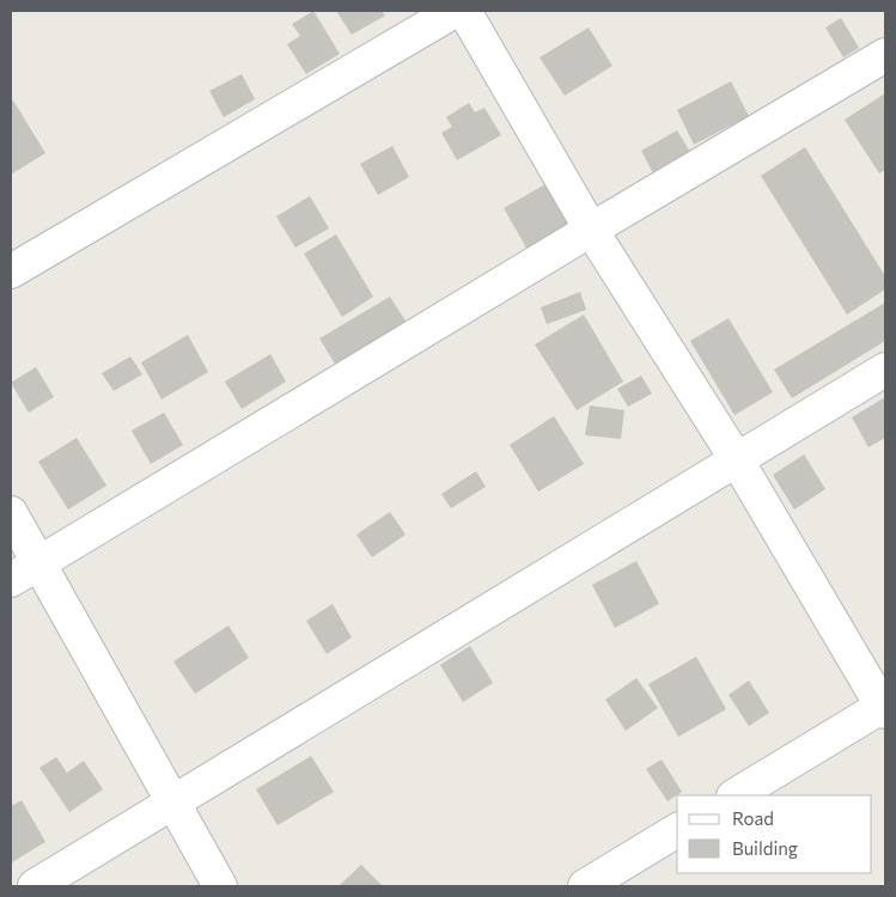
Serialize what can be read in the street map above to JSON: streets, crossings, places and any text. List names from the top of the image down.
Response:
{
  "legend": ["Road", "Building"]
}
